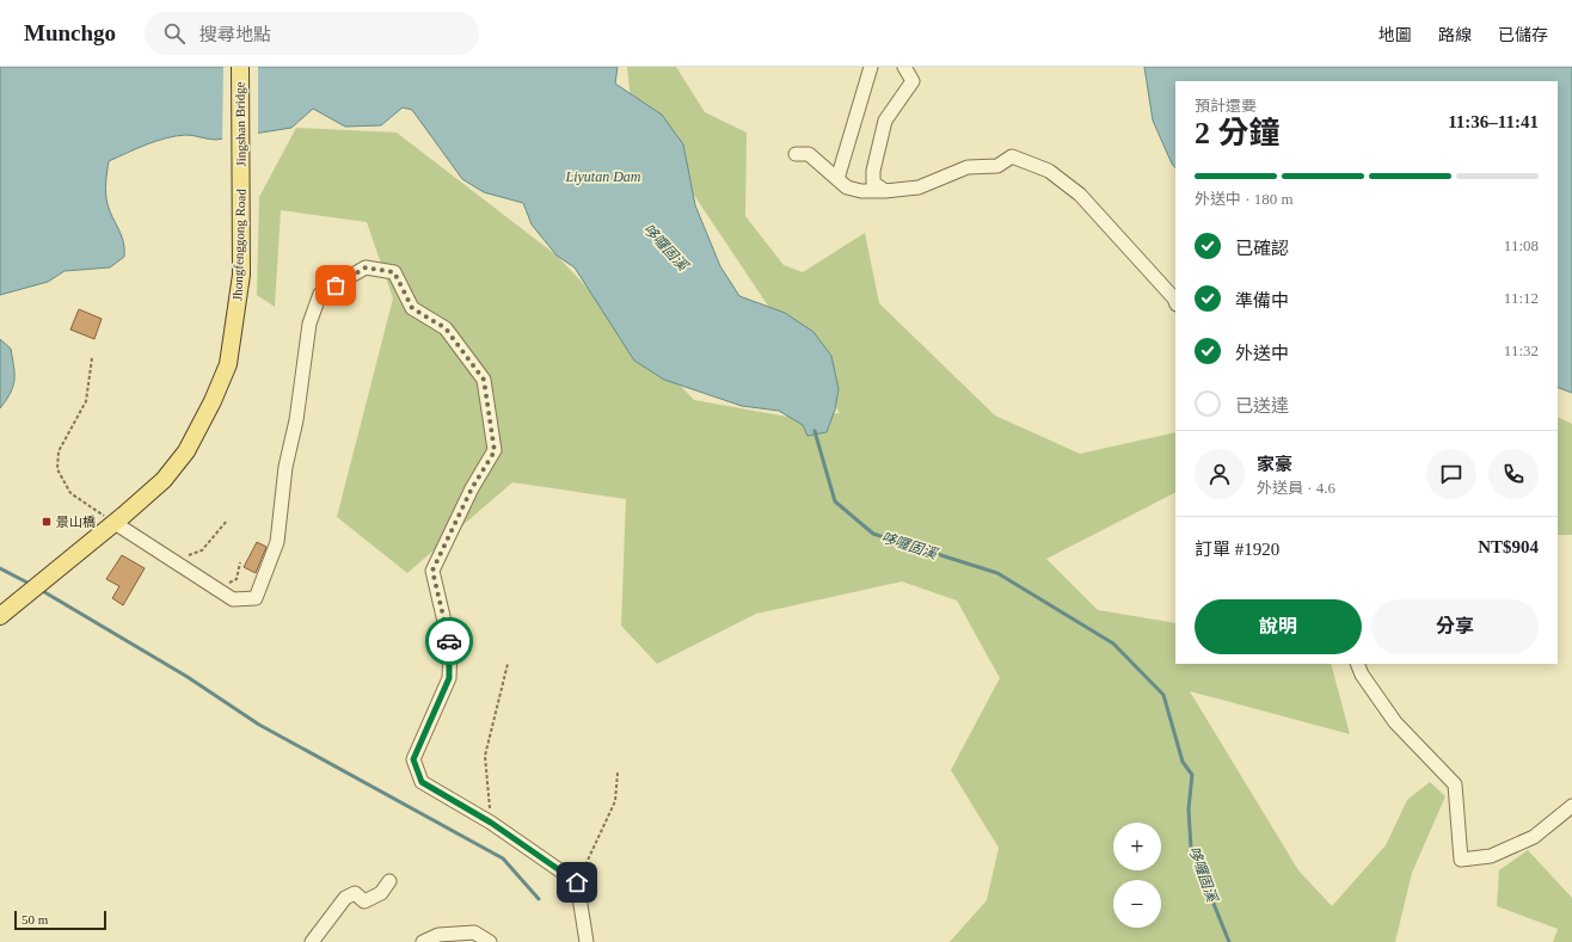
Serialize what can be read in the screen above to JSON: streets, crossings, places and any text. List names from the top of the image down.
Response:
{
  "streets": {
    "main road": ["Jingshan Bridge", "Jhongfenggong Road"]
  },
  "crossings": [
    ["Jingshan Bridge", "Jhongfenggong Road"]
  ],
  "water": ["Liyutan Dam", "哆囉固溪"],
  "places": {
    "transit": ["景山橋"]
  },
  "scale_bar": "50 m",
  "page": {
    "header": "Munchgo",
    "search": "搜尋地點",
    "nav": ["地圖", "路線", "已儲存"],
    "heading": ["2 分鐘", "預計還要", "11:36–11:41"],
    "panel": [
      "家豪",
      "外送員 · 4.6",
      "訂單 #1920",
      "NT$904"
    ],
    "bar": "外送中 · 180 m",
    "list": [
      ["已確認", "11:08"],
      ["準備中", "11:12"],
      ["外送中", "11:32"],
      "已送達"
    ],
    "buttons": ["說明", "分享"],
    "map_buttons": ["+", "−"],
    "scale": "50 m"
  }
}
